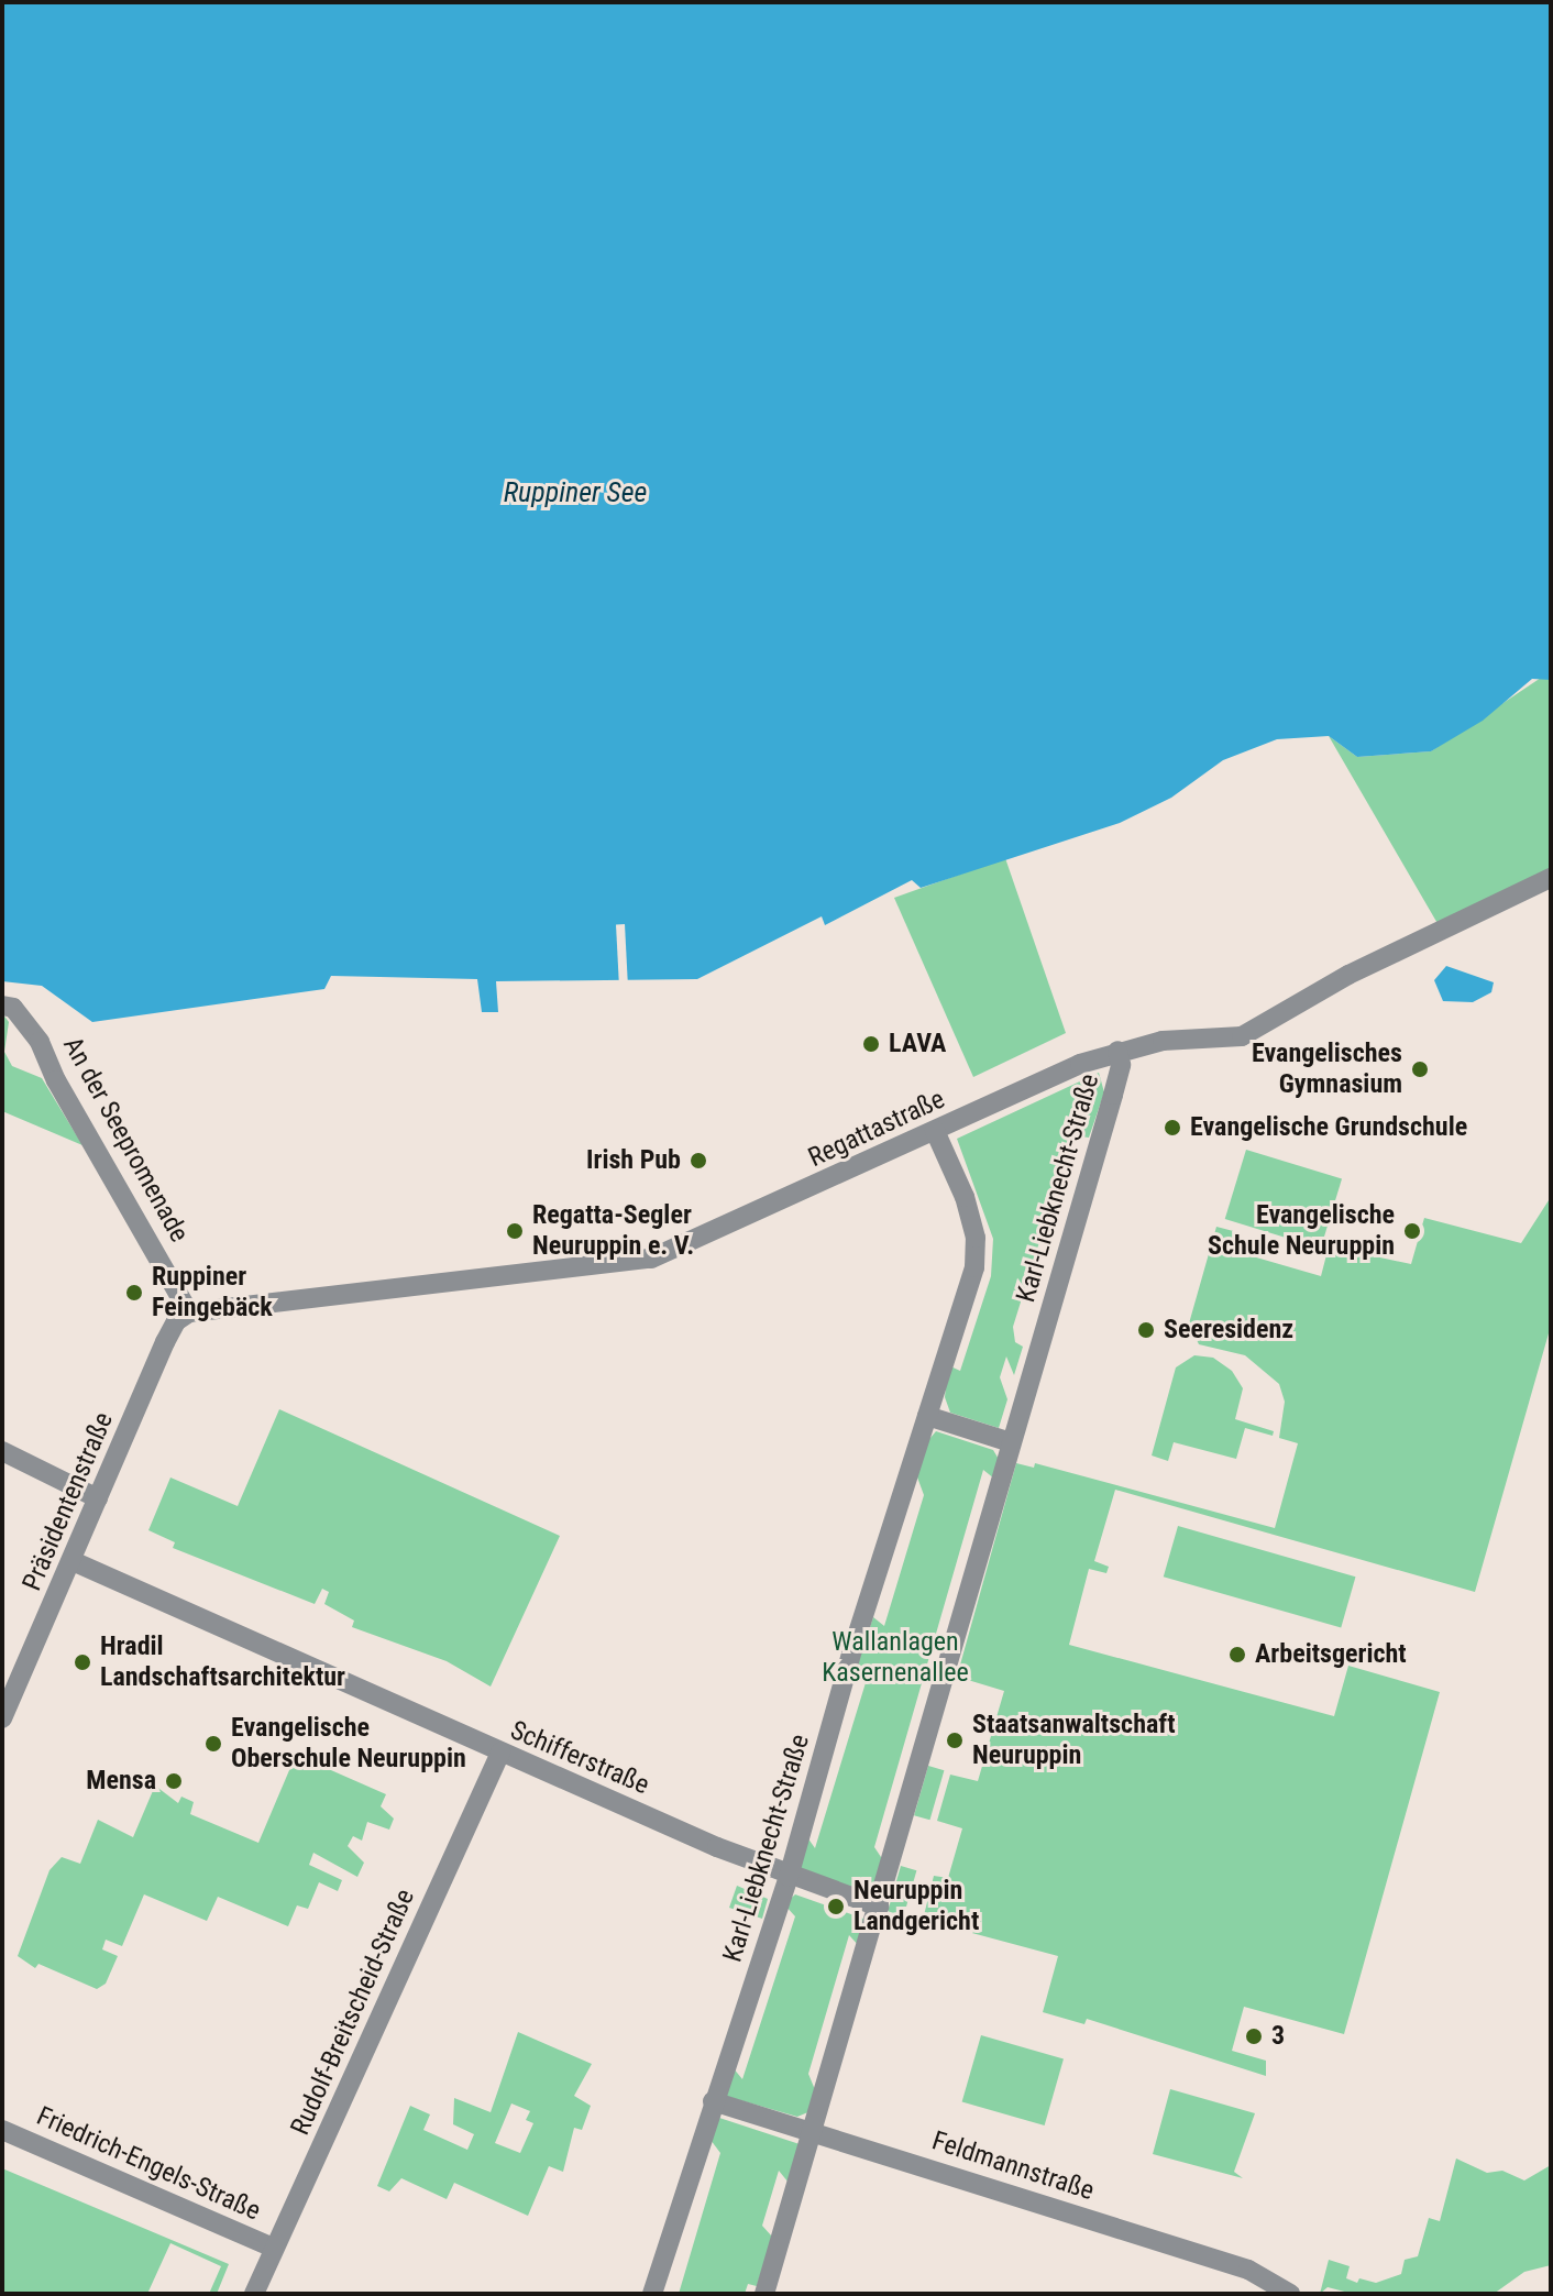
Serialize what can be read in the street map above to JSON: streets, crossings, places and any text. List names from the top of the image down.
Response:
{
  "streets": {
    "street": [
      "Regattastraße",
      "An der Seepromenade",
      "Karl-Liebknecht-Straße",
      "Präsidentenstraße",
      "Schifferstraße",
      "Rudolf-Breitscheid-Straße",
      "Friedrich-Engels-Straße",
      "Feldmannstraße"
    ]
  },
  "crossings": [
    ["Regattastraße", "An der Seepromenade"],
    ["Regattastraße", "Karl-Liebknecht-Straße"],
    ["Regattastraße", "Präsidentenstraße"],
    ["An der Seepromenade", "Präsidentenstraße"],
    ["Karl-Liebknecht-Straße", "Schifferstraße"],
    ["Karl-Liebknecht-Straße", "Feldmannstraße"],
    ["Präsidentenstraße", "Schifferstraße"],
    ["Schifferstraße", "Rudolf-Breitscheid-Straße"],
    ["Rudolf-Breitscheid-Straße", "Friedrich-Engels-Straße"]
  ],
  "water": ["Ruppiner See"],
  "parks": ["Wallanlagen Kasernenallee"],
  "places": [
    "LAVA",
    "Evangelisches Gymnasium",
    "Evangelische Grundschule",
    "Irish Pub",
    "Regatta-Segler Neuruppin e. V.",
    "Evangelische Schule Neuruppin",
    "Ruppiner Feingebäck",
    "Seeresidenz",
    "Arbeitsgericht",
    "Hradil Landschaftsarchitektur",
    "Staatsanwaltschaft Neuruppin",
    "Evangelische Oberschule Neuruppin",
    "Mensa",
    "Neuruppin Landgericht",
    "3"
  ]
}
